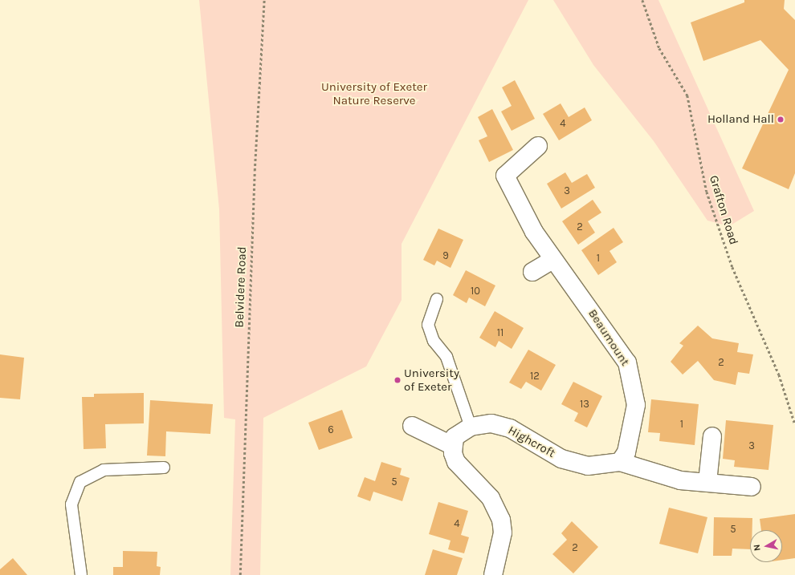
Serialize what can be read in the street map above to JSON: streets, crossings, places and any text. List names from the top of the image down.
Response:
{
  "streets": {
    "street": ["Beaumount", "Highcroft"],
    "path": ["Grafton Road", "Belvidere Road"]
  },
  "crossings": [
    ["Beaumount", "Highcroft"]
  ],
  "parks": ["University of Exeter Nature Reserve"],
  "places": ["Holland Hall", "University of Exeter"],
  "house_numbers": [
    "4",
    "3",
    "2",
    "9",
    "1",
    "10",
    "11",
    "2",
    "12",
    "13",
    "1",
    "6",
    "3",
    "5",
    "4",
    "5",
    "2"
  ],
  "north": "left"
}
